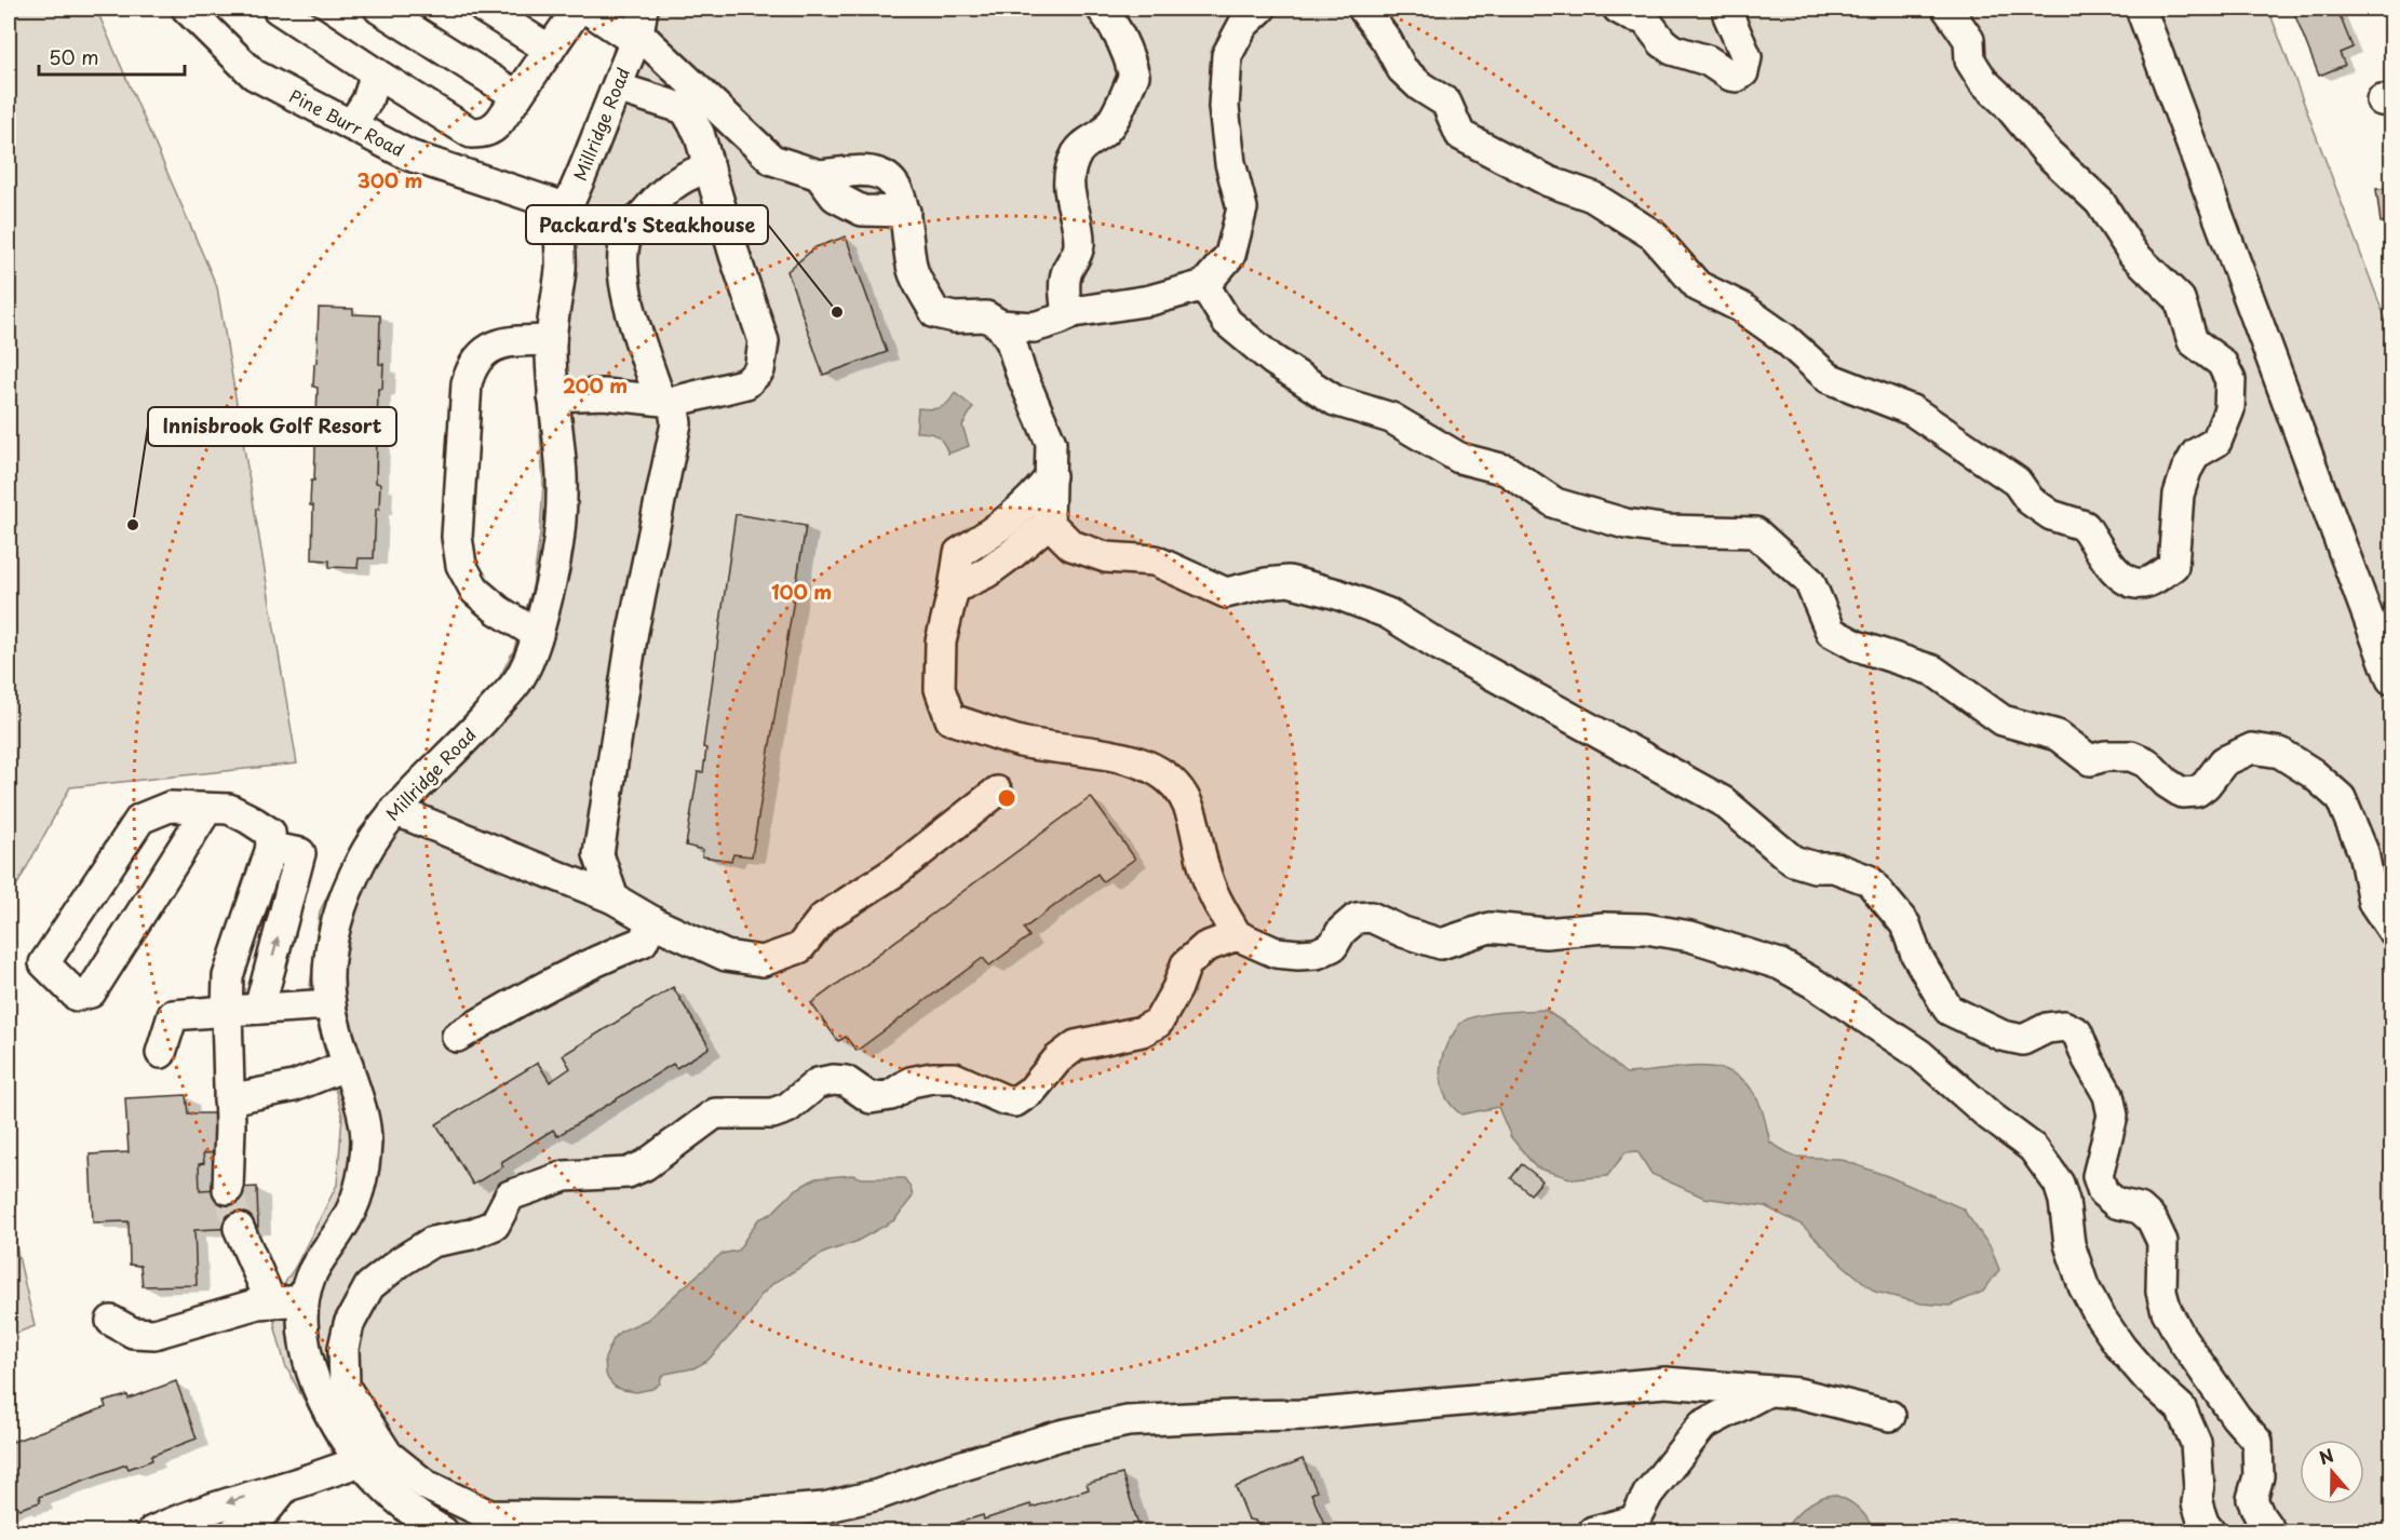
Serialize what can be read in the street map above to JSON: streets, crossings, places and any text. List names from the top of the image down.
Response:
{
  "streets": {
    "street": ["Pine Burr Road", "Millridge Road"]
  },
  "crossings": [
    ["Pine Burr Road", "Millridge Road"]
  ],
  "places": ["Packard's Steakhouse", "Innisbrook Golf Resort"],
  "scale_bar": "50 m",
  "north": "top",
  "rings": ["300 m", "200 m", "100 m"]
}
